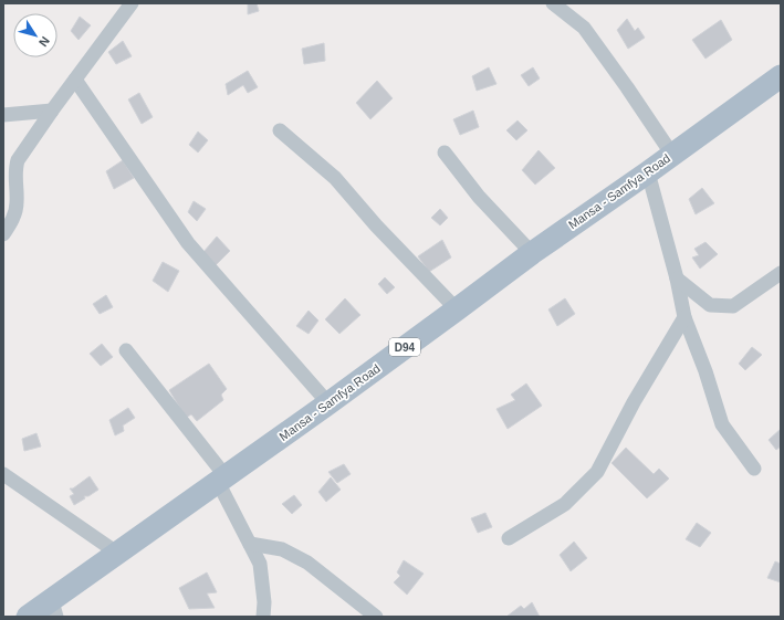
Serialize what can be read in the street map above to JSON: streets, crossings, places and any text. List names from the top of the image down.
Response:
{
  "streets": {
    "main road": ["Mansa - Samfya Road", "D94"]
  },
  "north": "bottom right"
}
